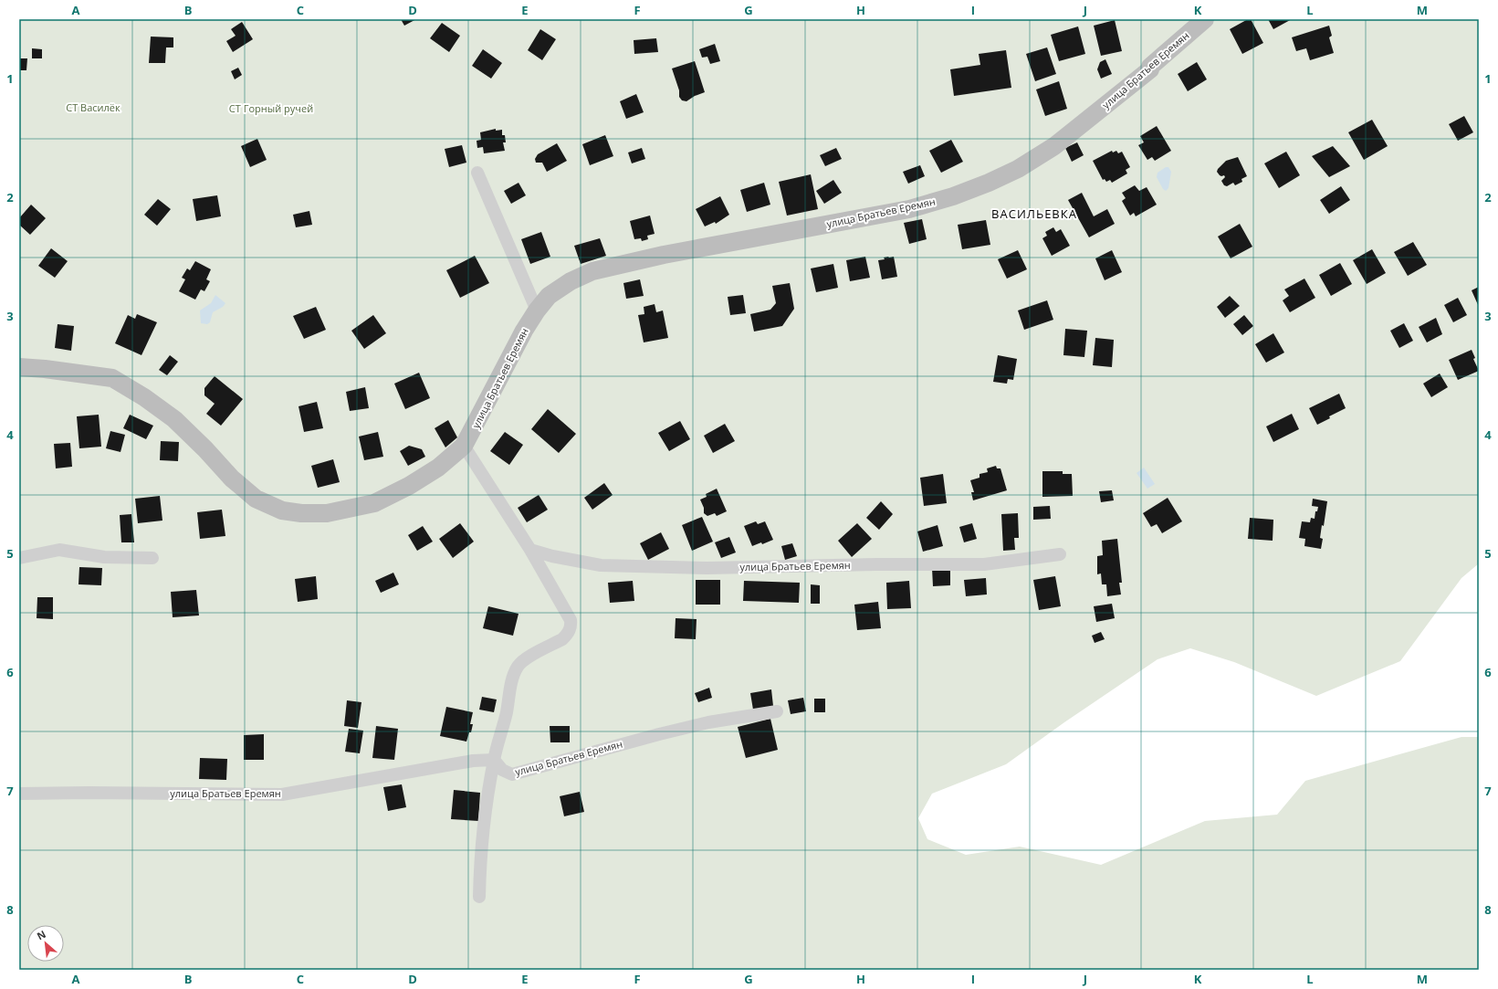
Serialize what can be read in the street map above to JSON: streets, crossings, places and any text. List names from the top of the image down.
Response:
{
  "streets": {
    "street": ["улица Братьев Еремян"]
  },
  "districts": ["ВАСИЛЬЕВКА"],
  "parks": ["СТ Василёк", "СТ Горный ручей"],
  "north": "top left",
  "grid": {
    "columns": [
      "A",
      "B",
      "C",
      "D",
      "E",
      "F",
      "G",
      "H",
      "I",
      "J",
      "K",
      "L",
      "M"
    ],
    "rows": [
      "1",
      "2",
      "3",
      "4",
      "5",
      "6",
      "7",
      "8"
    ]
  }
}
